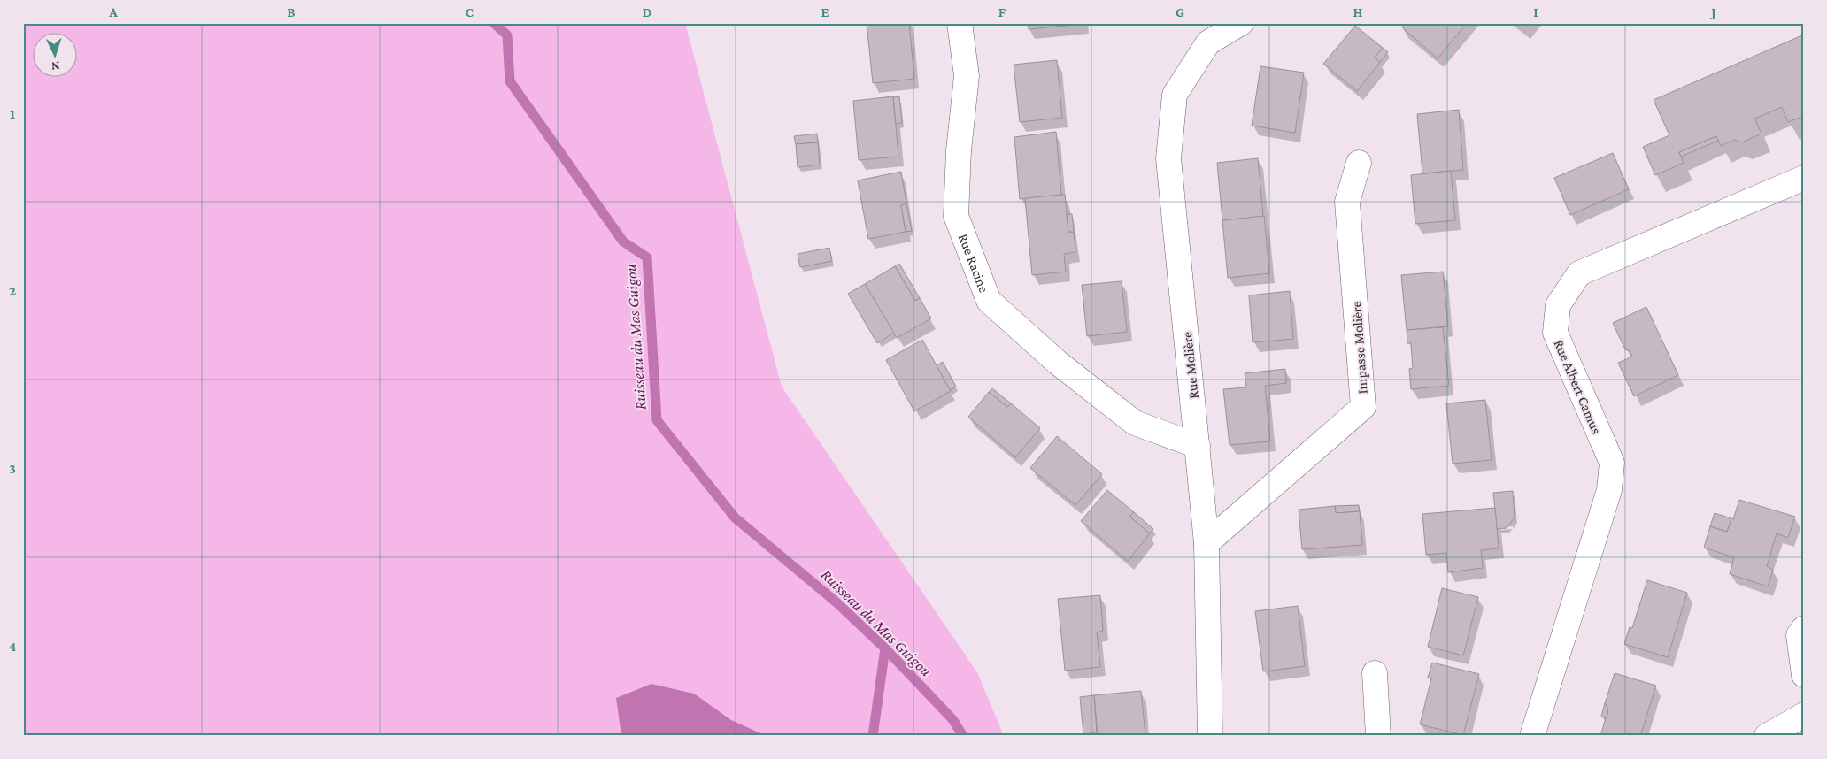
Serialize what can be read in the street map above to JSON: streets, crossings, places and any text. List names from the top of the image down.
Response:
{
  "streets": {
    "street": [
      "Rue Racine",
      "Impasse Molière",
      "Rue Molière",
      "Rue Albert Camus"
    ]
  },
  "crossings": [
    ["Rue Racine", "Rue Molière"],
    ["Impasse Molière", "Rue Molière"]
  ],
  "water": ["Ruisseau du Mas Guigou"],
  "north": "bottom",
  "grid": {
    "columns": [
      "A",
      "B",
      "C",
      "D",
      "E",
      "F",
      "G",
      "H",
      "I",
      "J"
    ],
    "rows": [
      "1",
      "2",
      "3",
      "4"
    ]
  }
}
